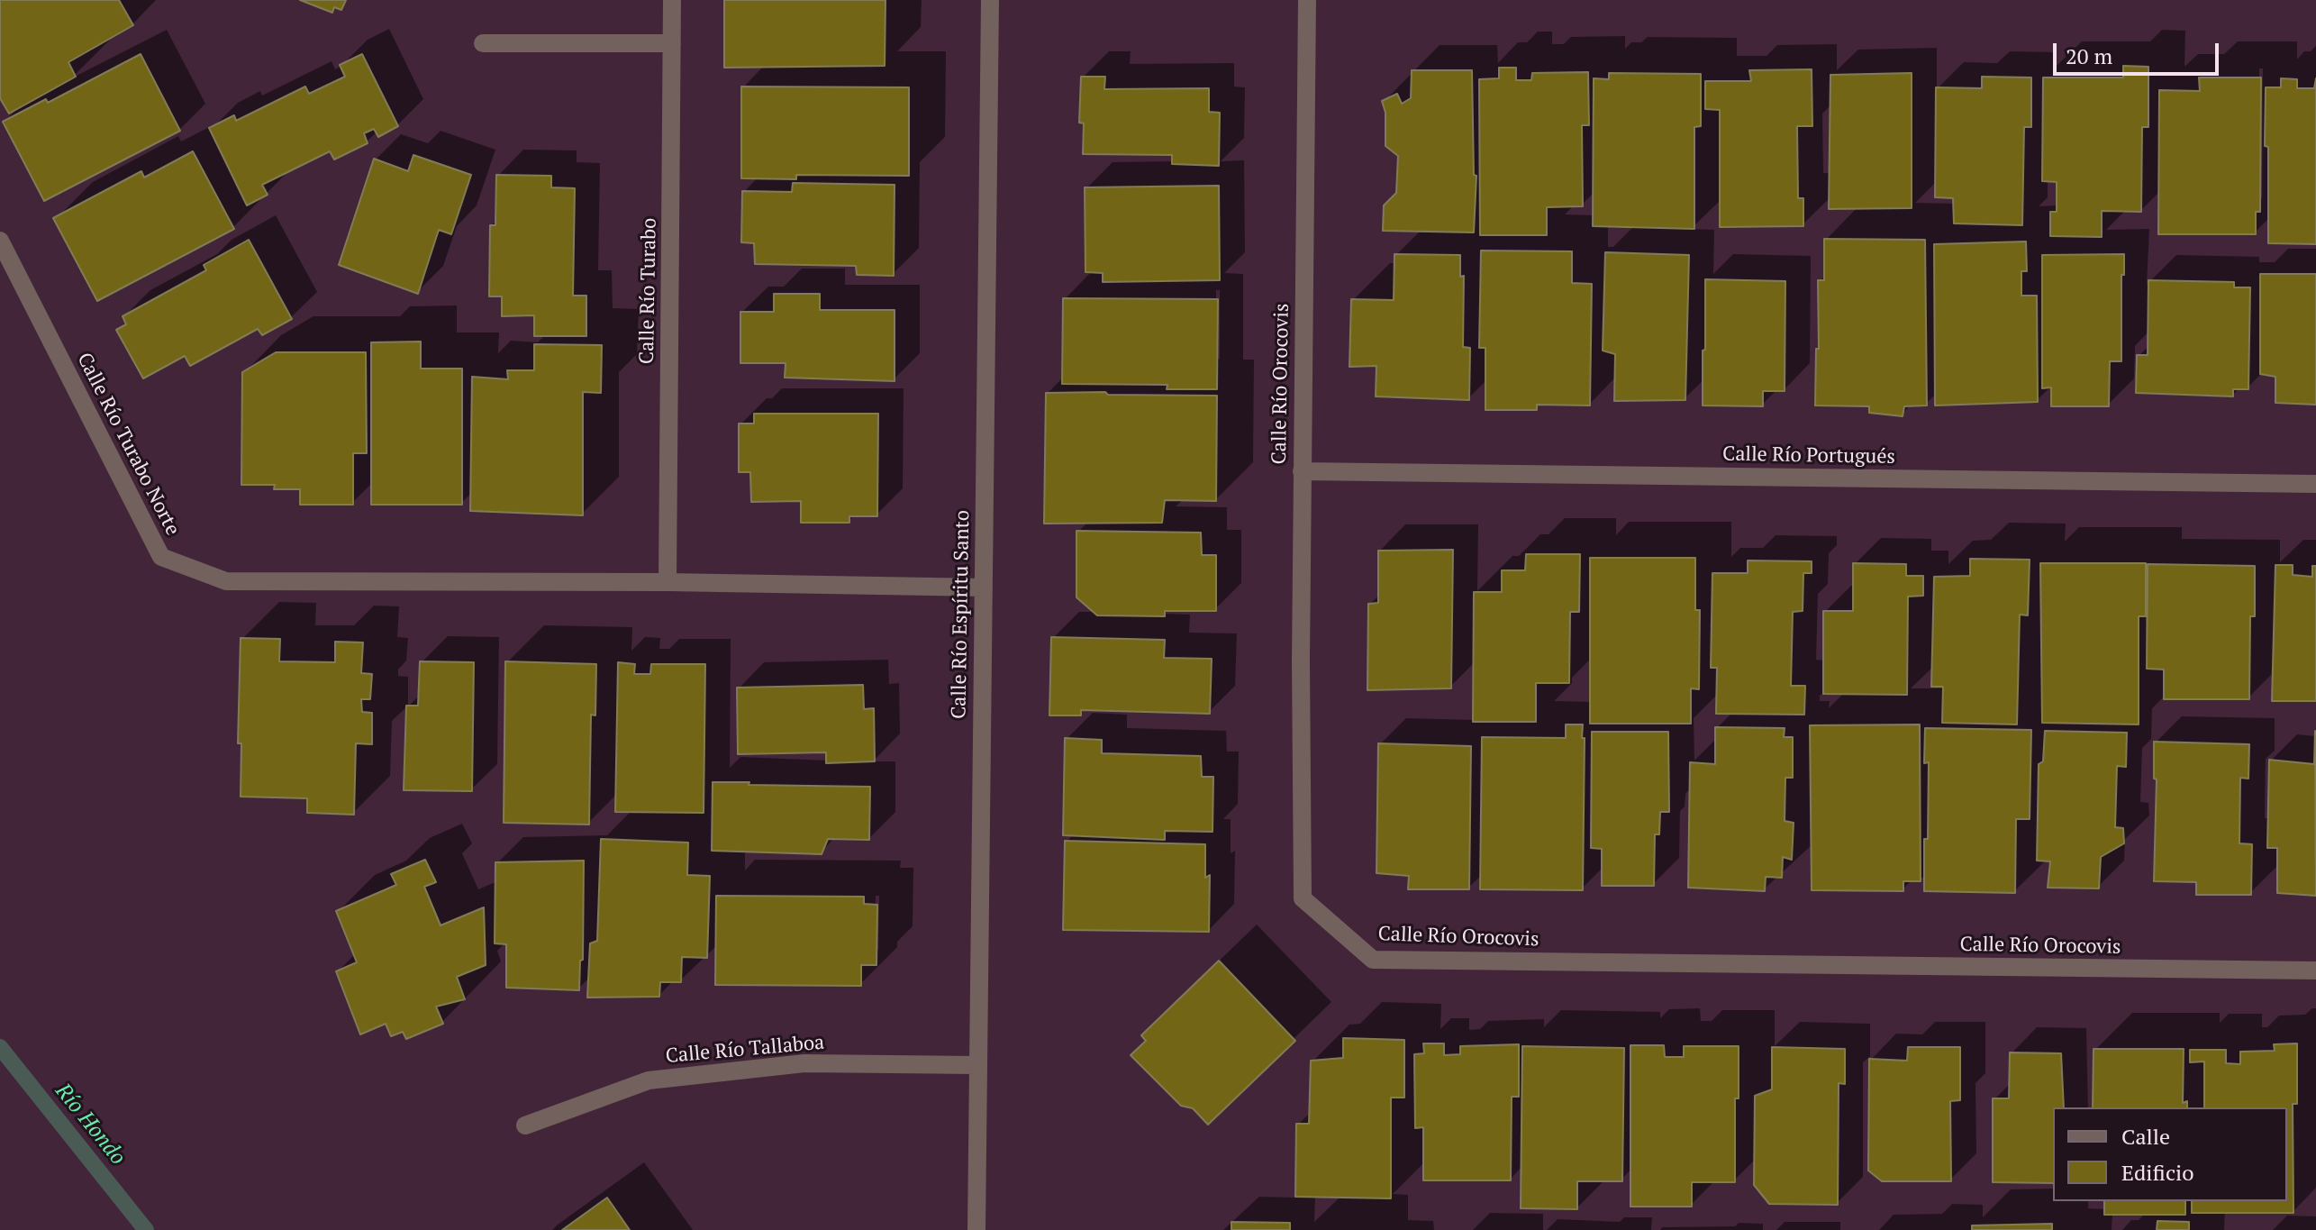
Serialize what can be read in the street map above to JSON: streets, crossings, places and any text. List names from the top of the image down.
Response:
{
  "streets": {
    "street": [
      "Calle Río Turabo",
      "Calle Río Orocovis",
      "Calle Río Turabo Norte",
      "Calle Río Portugués",
      "Calle Río Espíritu Santo",
      "Calle Río Tallaboa"
    ]
  },
  "crossings": [
    ["Calle Río Turabo", "Calle Río Turabo Norte"],
    ["Calle Río Orocovis", "Calle Río Portugués"],
    ["Calle Río Espíritu Santo", "Calle Río Tallaboa"]
  ],
  "water": ["Río Hondo"],
  "legend": ["Calle", "Edificio"],
  "scale_bar": "20 m"
}
